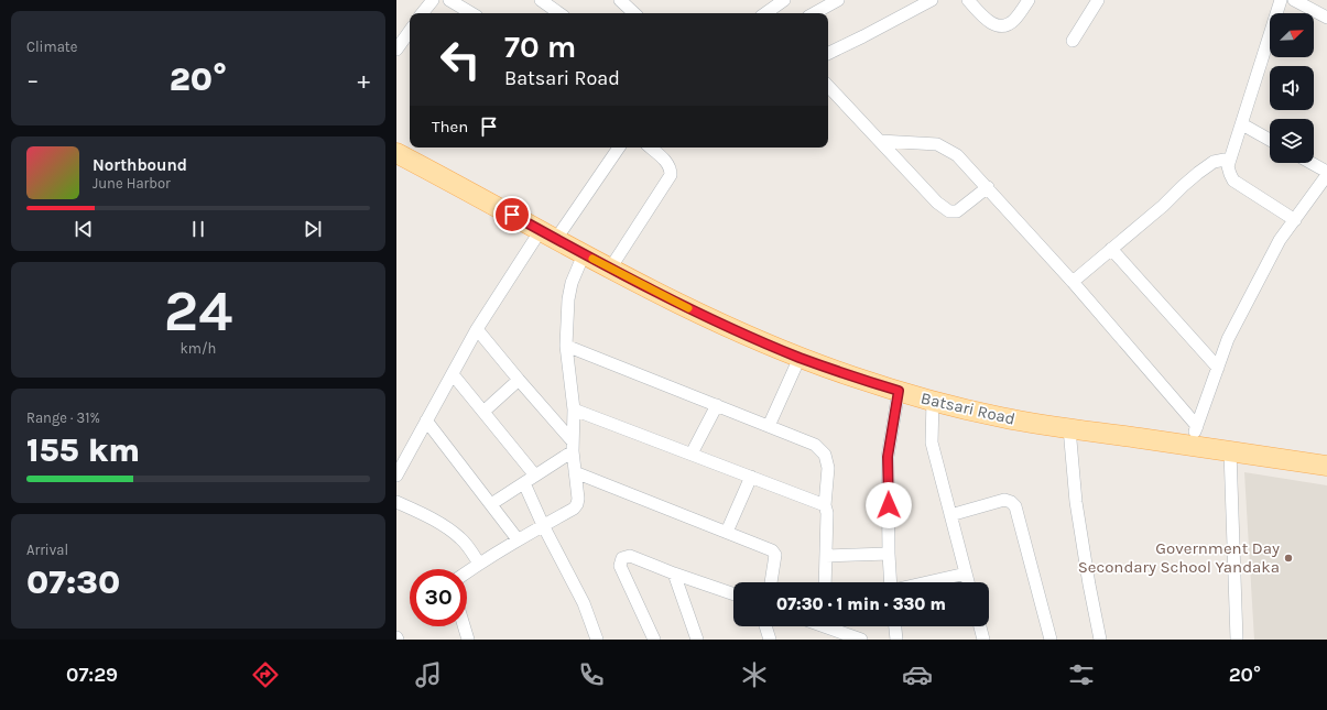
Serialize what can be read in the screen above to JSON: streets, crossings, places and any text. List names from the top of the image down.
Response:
{
  "streets": {
    "main road": ["Batsari Road"]
  },
  "places": ["Government Day Secondary School Yandaka"],
  "north": "top right",
  "page": {
    "tile": [
      "Climate",
      ["24", "km/h"],
      ["Range · 31%", "155 km"],
      ["Arrival", "07:30"]
    ],
    "turn": ["70 m", "Batsari Road"],
    "heat": ["−", "20°", "+"],
    "then": "Then",
    "song": ["Northbound", "June Harbor"],
    "limit": "30",
    "trip": "07:30 · 1 min · 330 m",
    "tabs": ["07:29", "20°"]
  }
}
